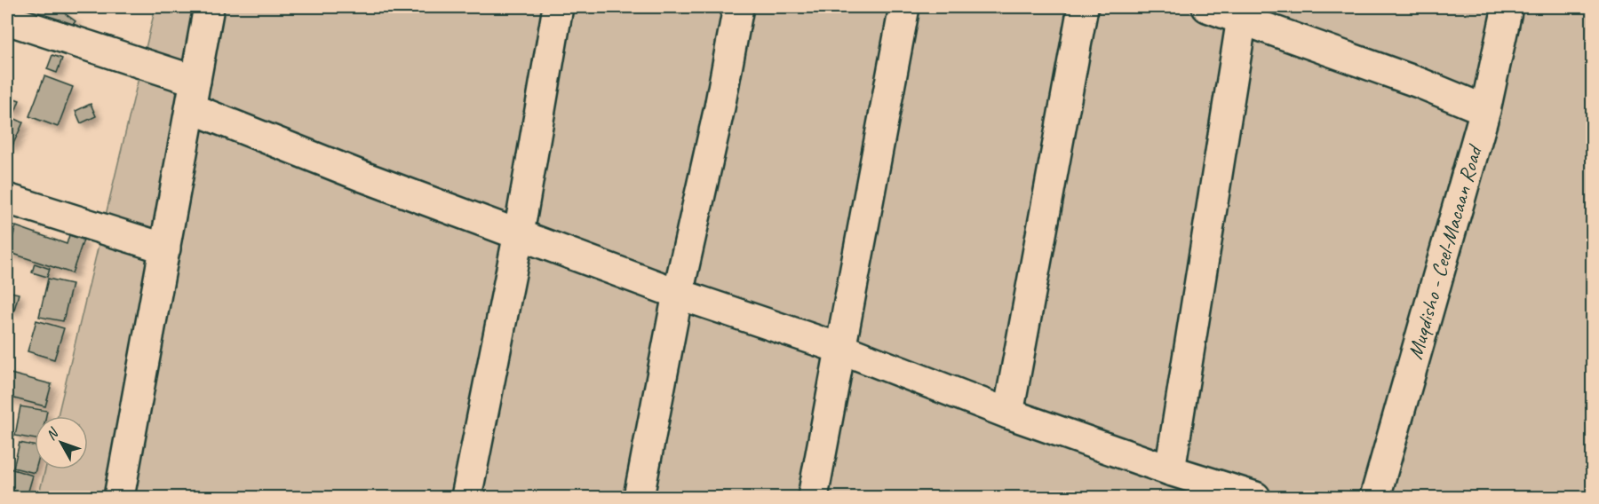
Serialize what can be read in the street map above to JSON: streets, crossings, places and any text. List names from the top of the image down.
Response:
{
  "streets": {
    "street": ["Muqdisho - Ceel-Macaan Road"]
  },
  "north": "top left"
}
